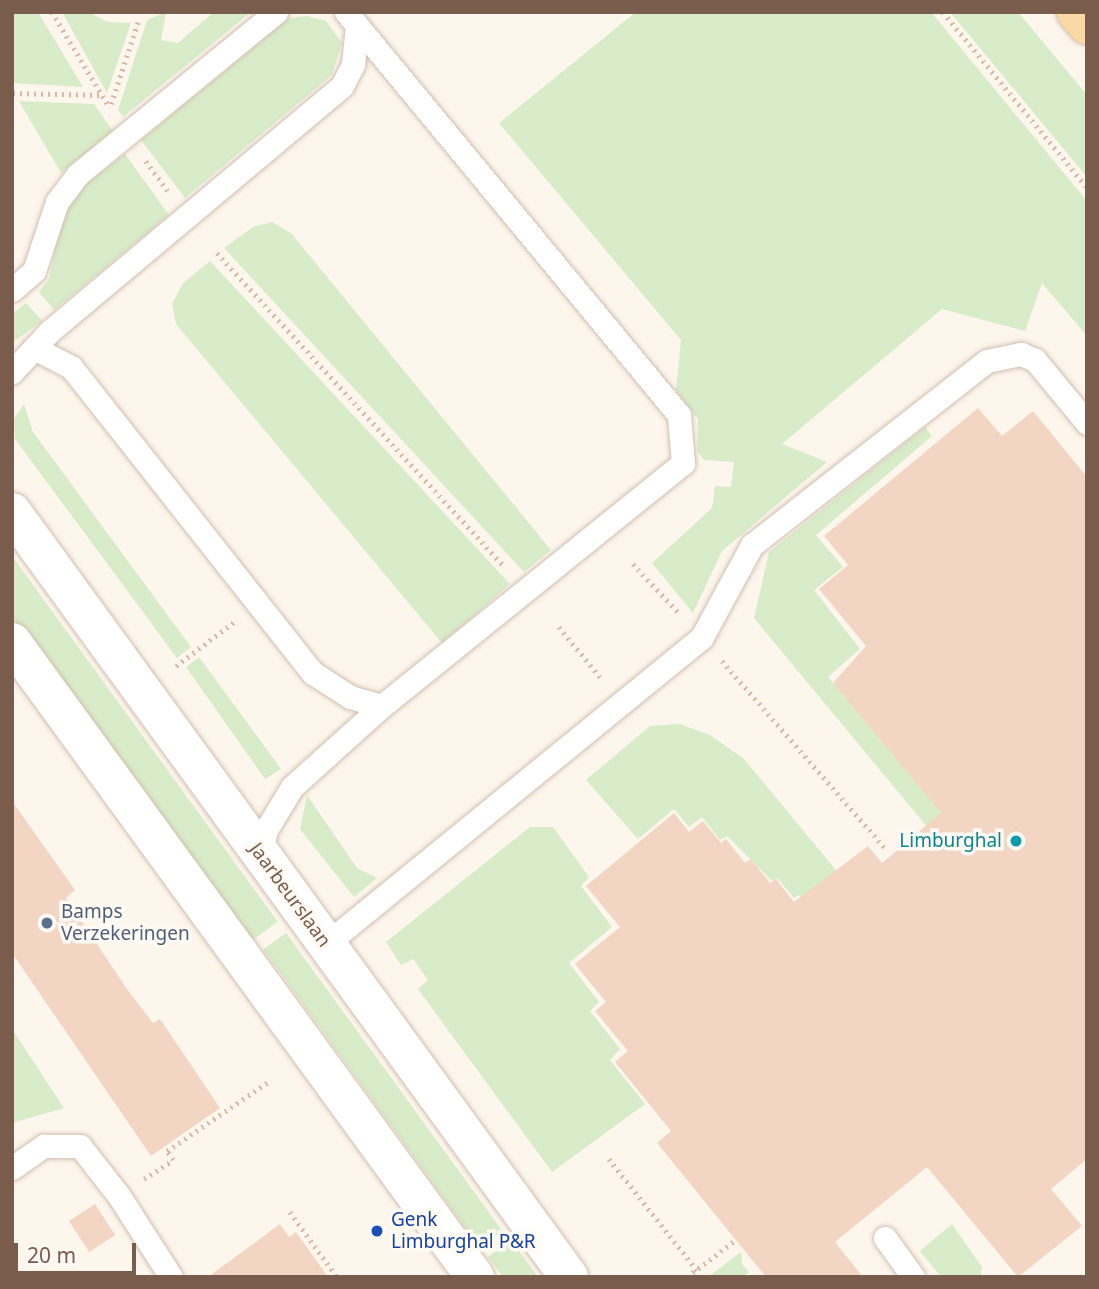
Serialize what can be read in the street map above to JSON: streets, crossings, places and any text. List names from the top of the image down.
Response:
{
  "streets": {
    "main road": ["Jaarbeurslaan"]
  },
  "places": ["Limburghal", "Bamps Verzekeringen", "Genk Limburghal P&R"],
  "scale_bar": "20 m"
}
